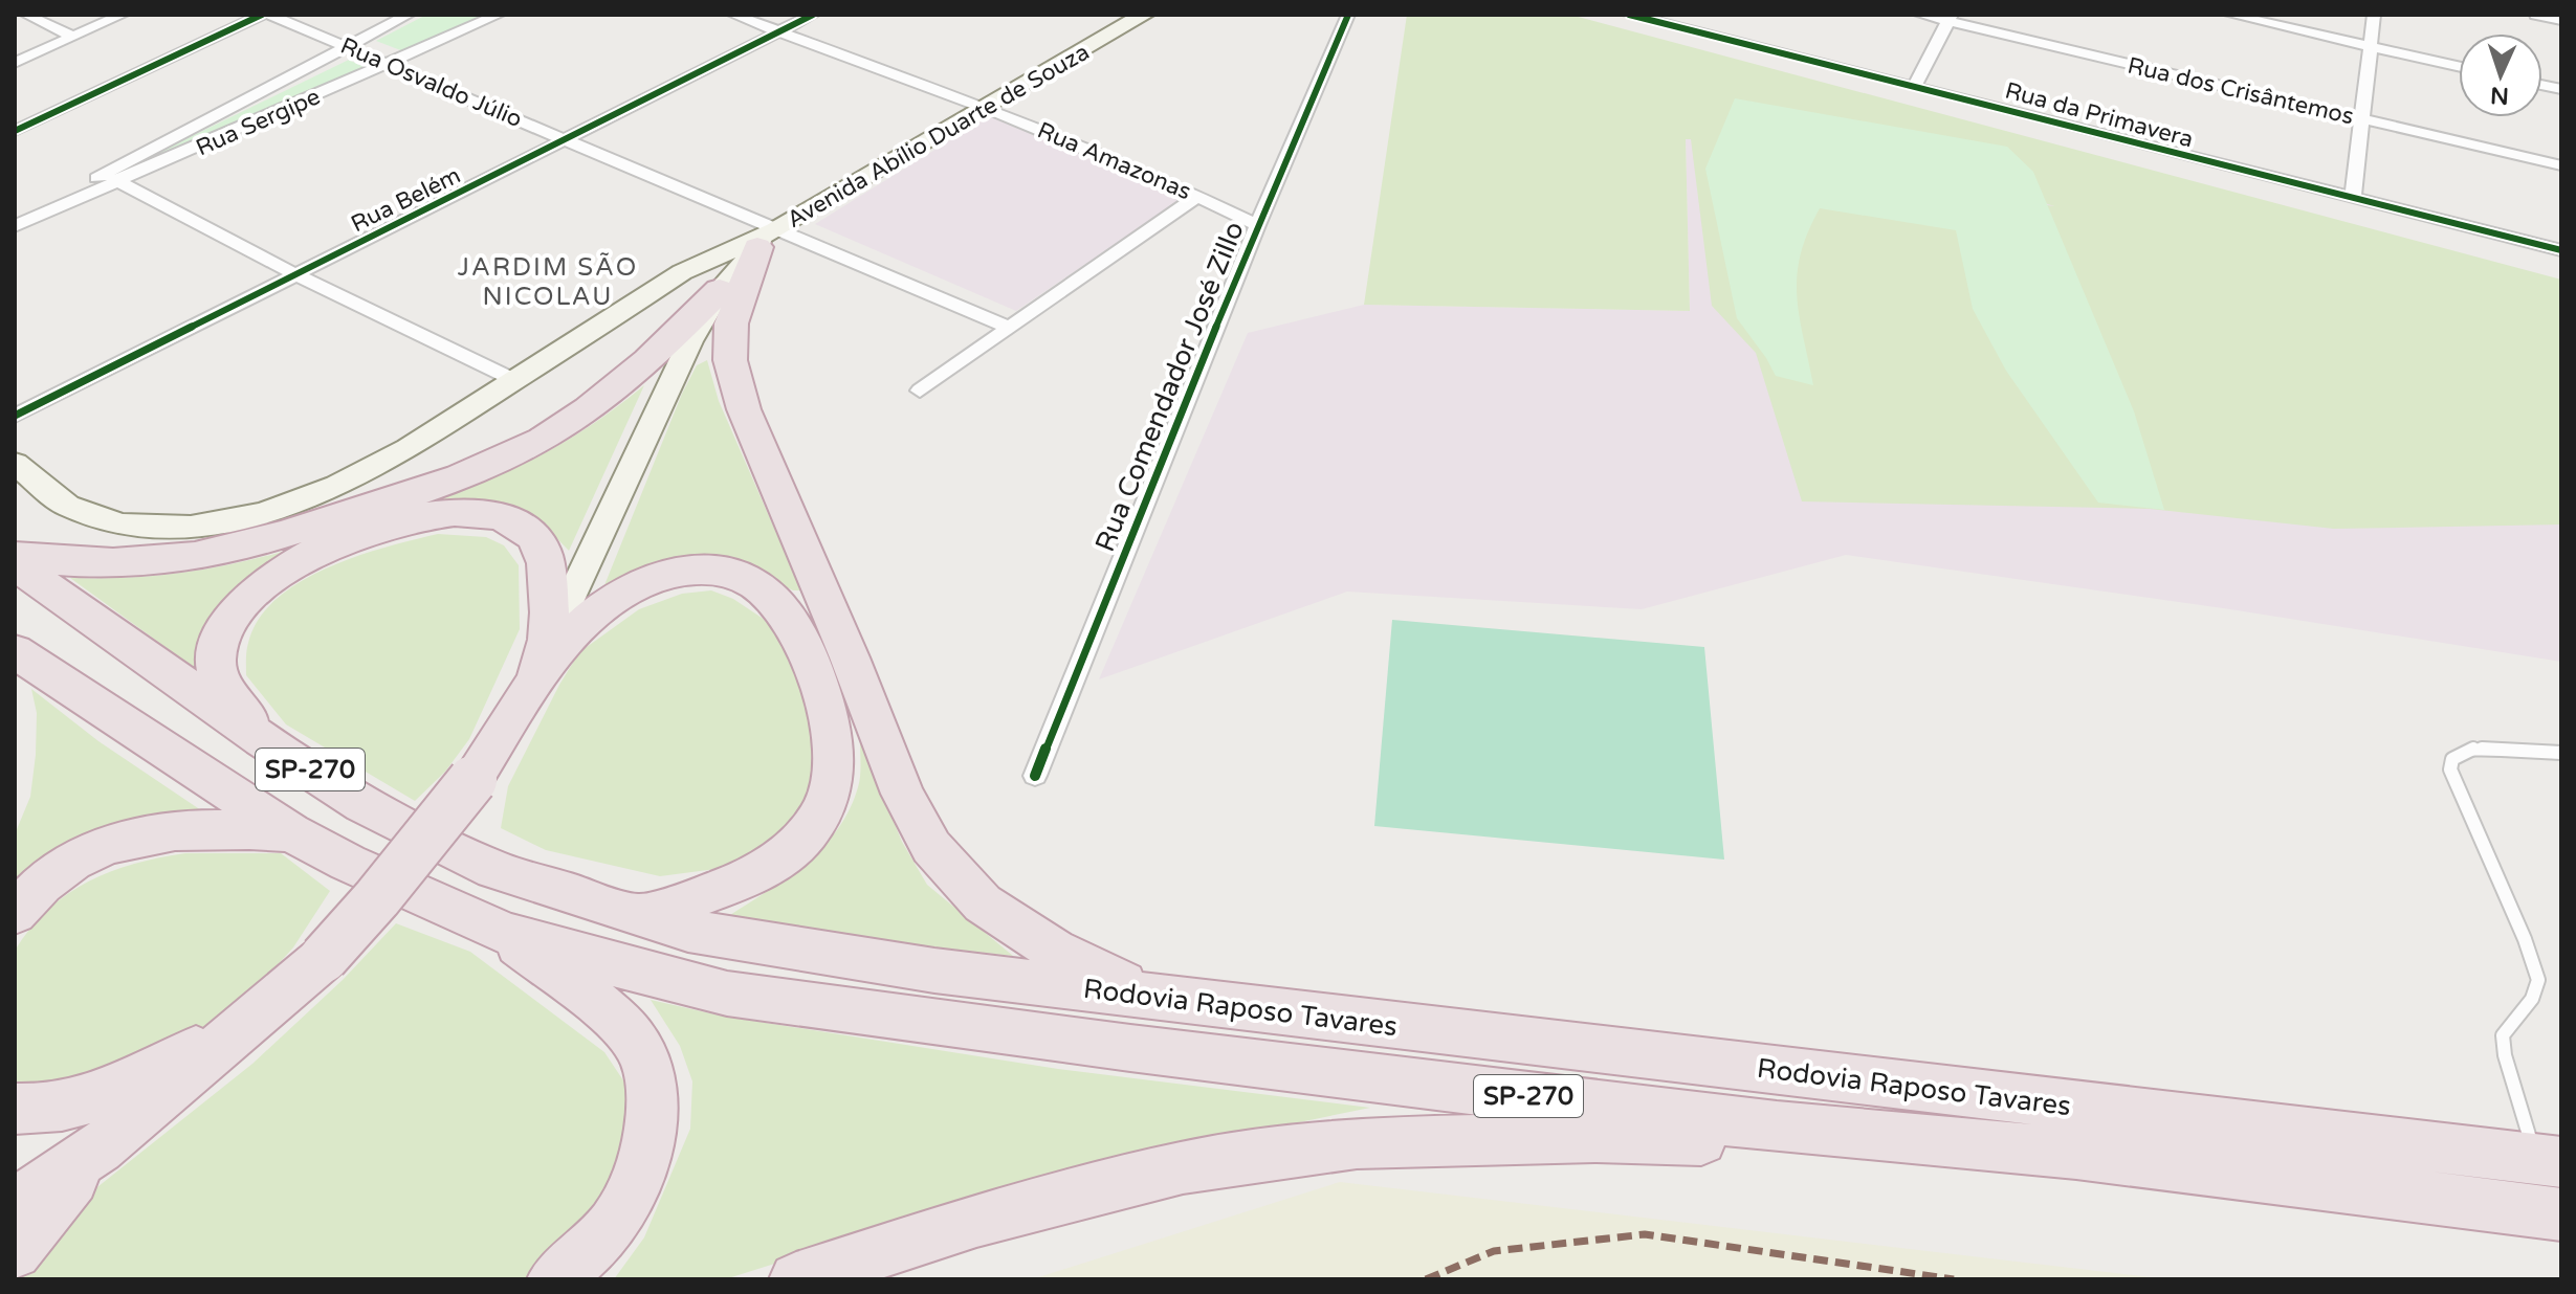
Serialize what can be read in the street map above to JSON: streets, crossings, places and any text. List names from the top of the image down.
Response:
{
  "streets": {
    "highway": ["SP-270", "Rodovia Raposo Tavares"],
    "main road": ["Avenida Abílio Duarte de Souza"],
    "street": [
      "Rua Osvaldo Júlio",
      "Rua dos Crisântemos",
      "Rua da Primavera",
      "Rua Sergipe",
      "Rua Amazonas",
      "Rua Belém",
      "Rua Comendador José Zillo"
    ]
  },
  "crossings": [
    ["Rua Osvaldo Júlio", "Rua Sergipe"],
    ["Rua Osvaldo Júlio", "Avenida Abílio Duarte de Souza"],
    ["Rua Osvaldo Júlio", "Rua Belém"],
    ["Avenida Abílio Duarte de Souza", "Rua Amazonas"],
    ["Rua Amazonas", "Rua Belém"],
    ["Rua Amazonas", "Rua Comendador José Zillo"]
  ],
  "districts": ["JARDIM SÃO NICOLAU"],
  "north": "bottom"
}
